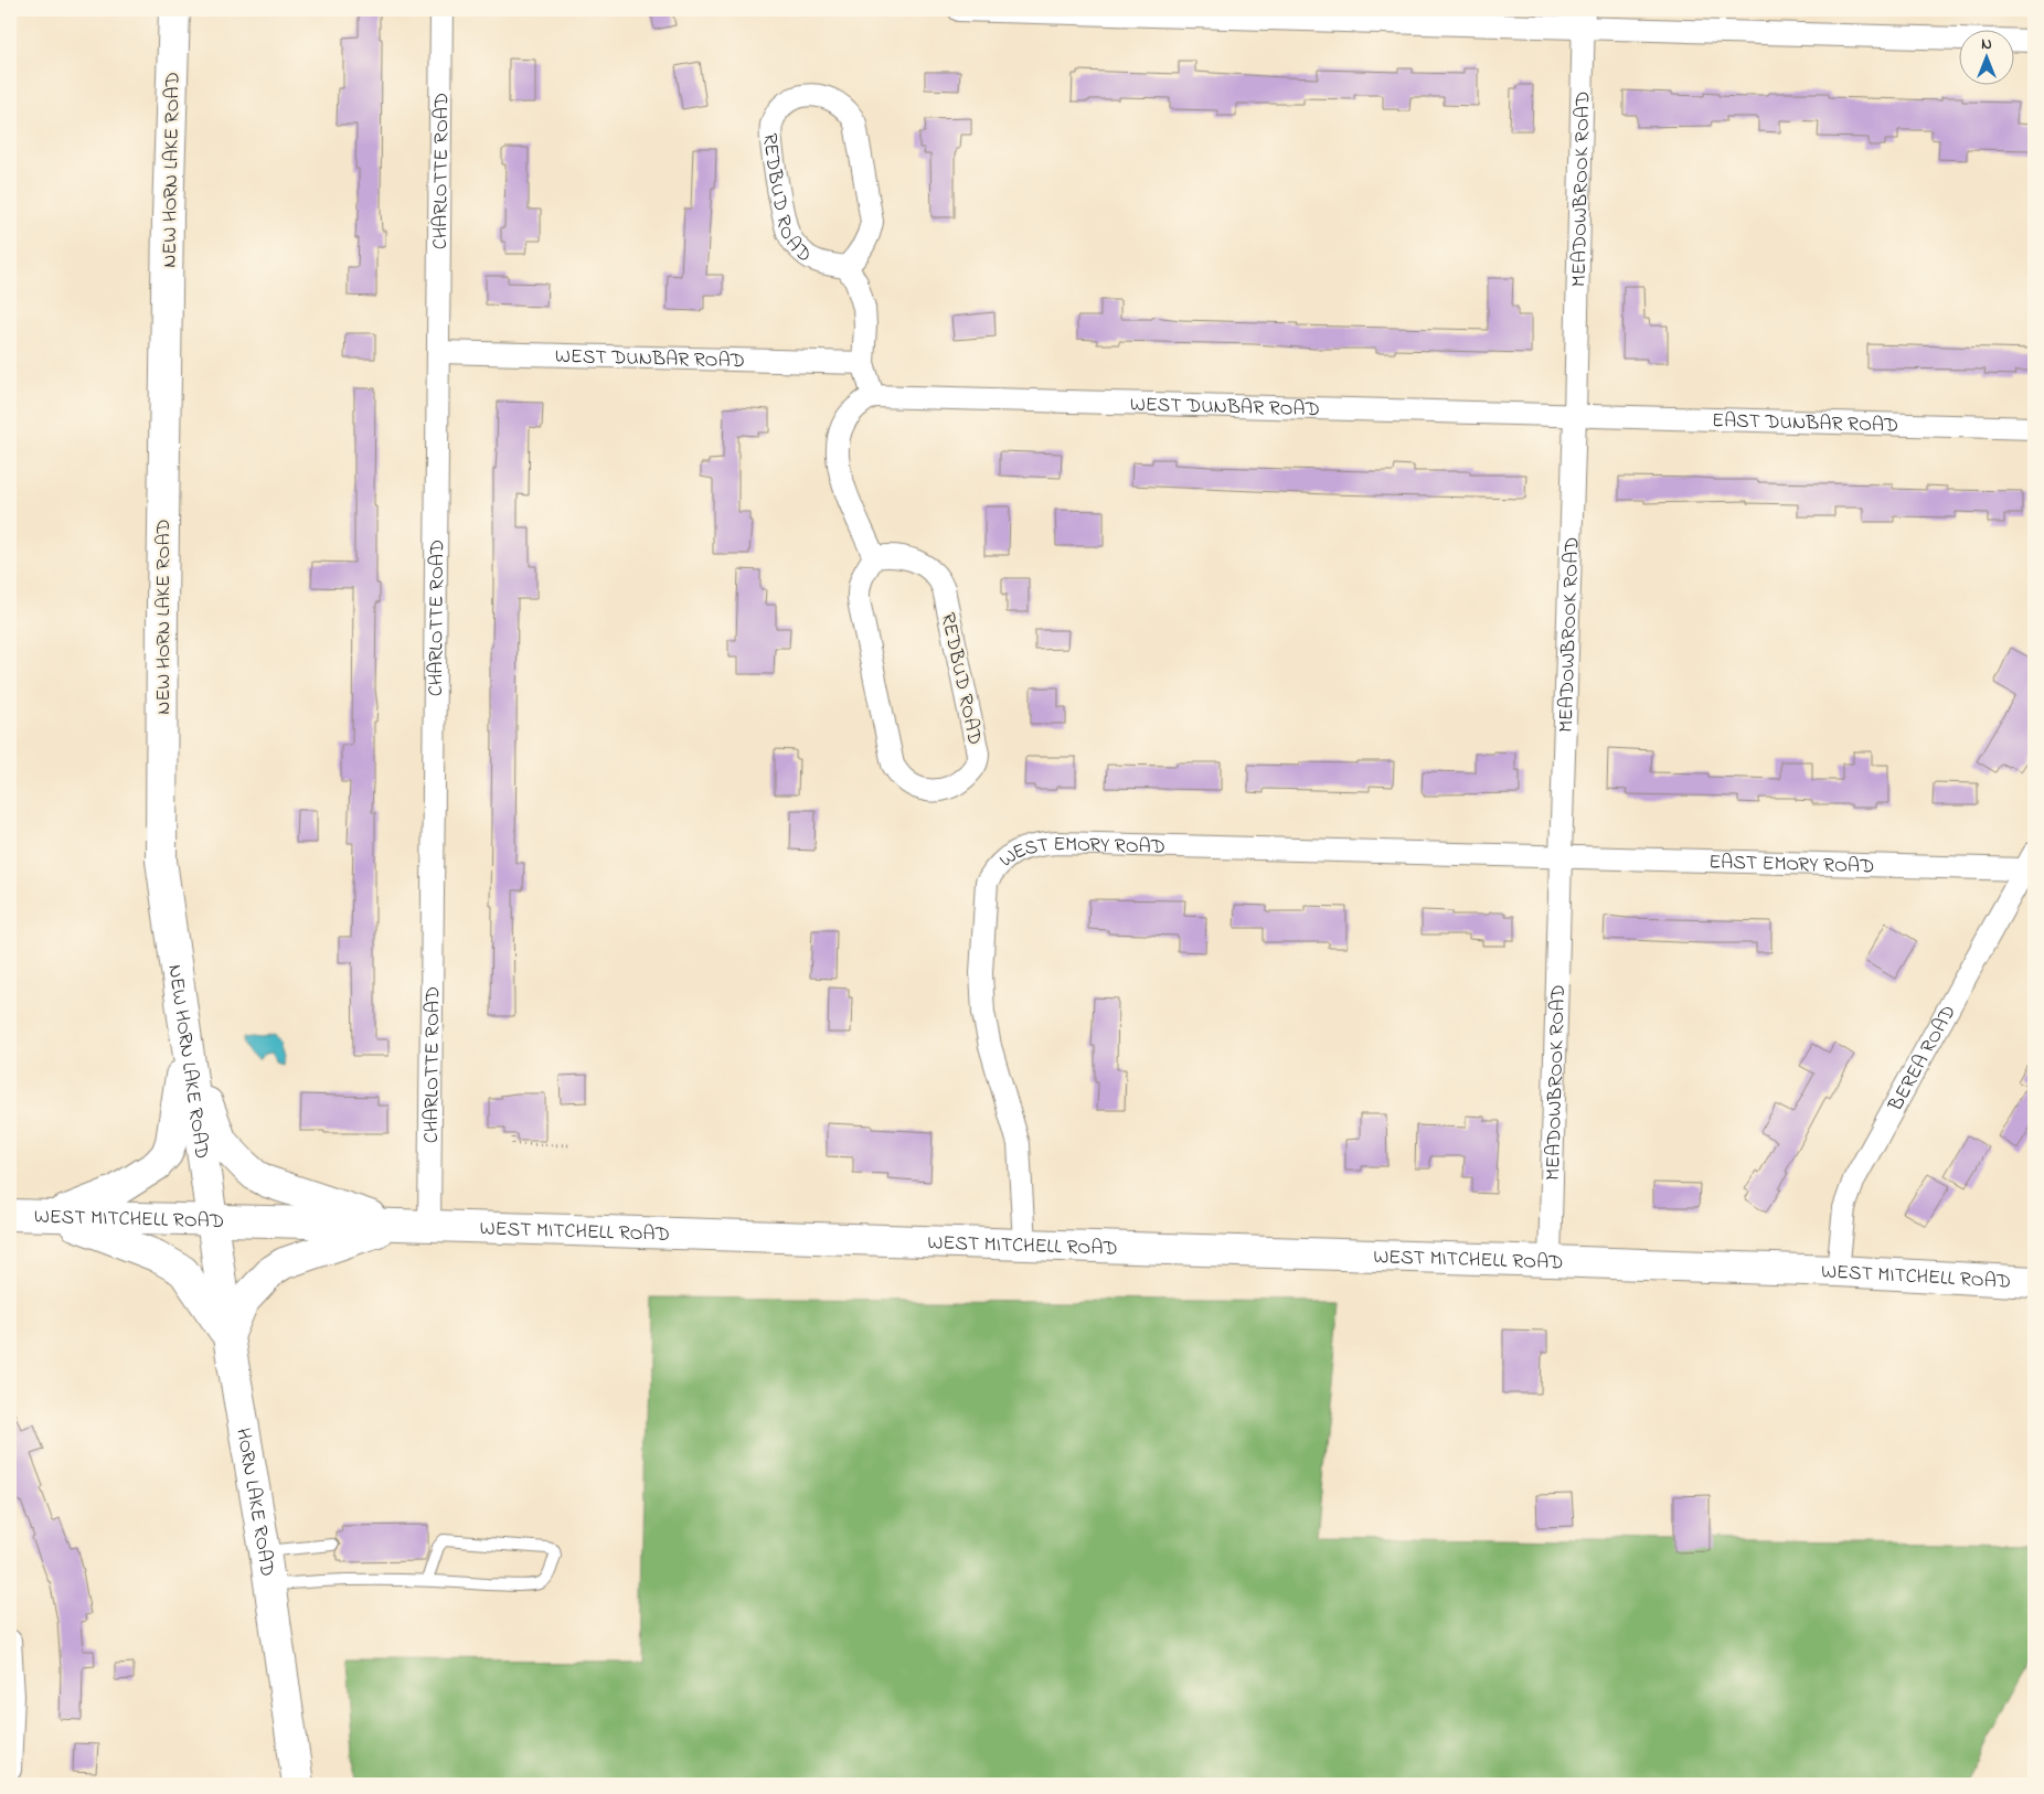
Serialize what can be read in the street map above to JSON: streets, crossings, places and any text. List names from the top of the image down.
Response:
{
  "streets": {
    "main road": ["NEW HORN LAKE ROAD", "WEST MITCHELL ROAD", "HORN LAKE ROAD"],
    "street": [
      "CHARLOTTE ROAD",
      "MEADOWBROOK ROAD",
      "REDBUD ROAD",
      "WEST DUNBAR ROAD",
      "EAST DUNBAR ROAD",
      "WEST EMORY ROAD",
      "EAST EMORY ROAD",
      "BEREA ROAD"
    ]
  },
  "crossings": [
    ["NEW HORN LAKE ROAD", "WEST MITCHELL ROAD"],
    ["NEW HORN LAKE ROAD", "HORN LAKE ROAD"],
    ["CHARLOTTE ROAD", "WEST DUNBAR ROAD"],
    ["CHARLOTTE ROAD", "WEST MITCHELL ROAD"],
    ["MEADOWBROOK ROAD", "WEST DUNBAR ROAD"],
    ["MEADOWBROOK ROAD", "EAST DUNBAR ROAD"],
    ["MEADOWBROOK ROAD", "WEST EMORY ROAD"],
    ["MEADOWBROOK ROAD", "EAST EMORY ROAD"],
    ["MEADOWBROOK ROAD", "WEST MITCHELL ROAD"],
    ["REDBUD ROAD", "WEST DUNBAR ROAD"],
    ["WEST DUNBAR ROAD", "EAST DUNBAR ROAD"],
    ["WEST EMORY ROAD", "EAST EMORY ROAD"],
    ["WEST EMORY ROAD", "WEST MITCHELL ROAD"],
    ["EAST EMORY ROAD", "BEREA ROAD"],
    ["BEREA ROAD", "WEST MITCHELL ROAD"],
    ["WEST MITCHELL ROAD", "HORN LAKE ROAD"]
  ],
  "north": "top"
}
